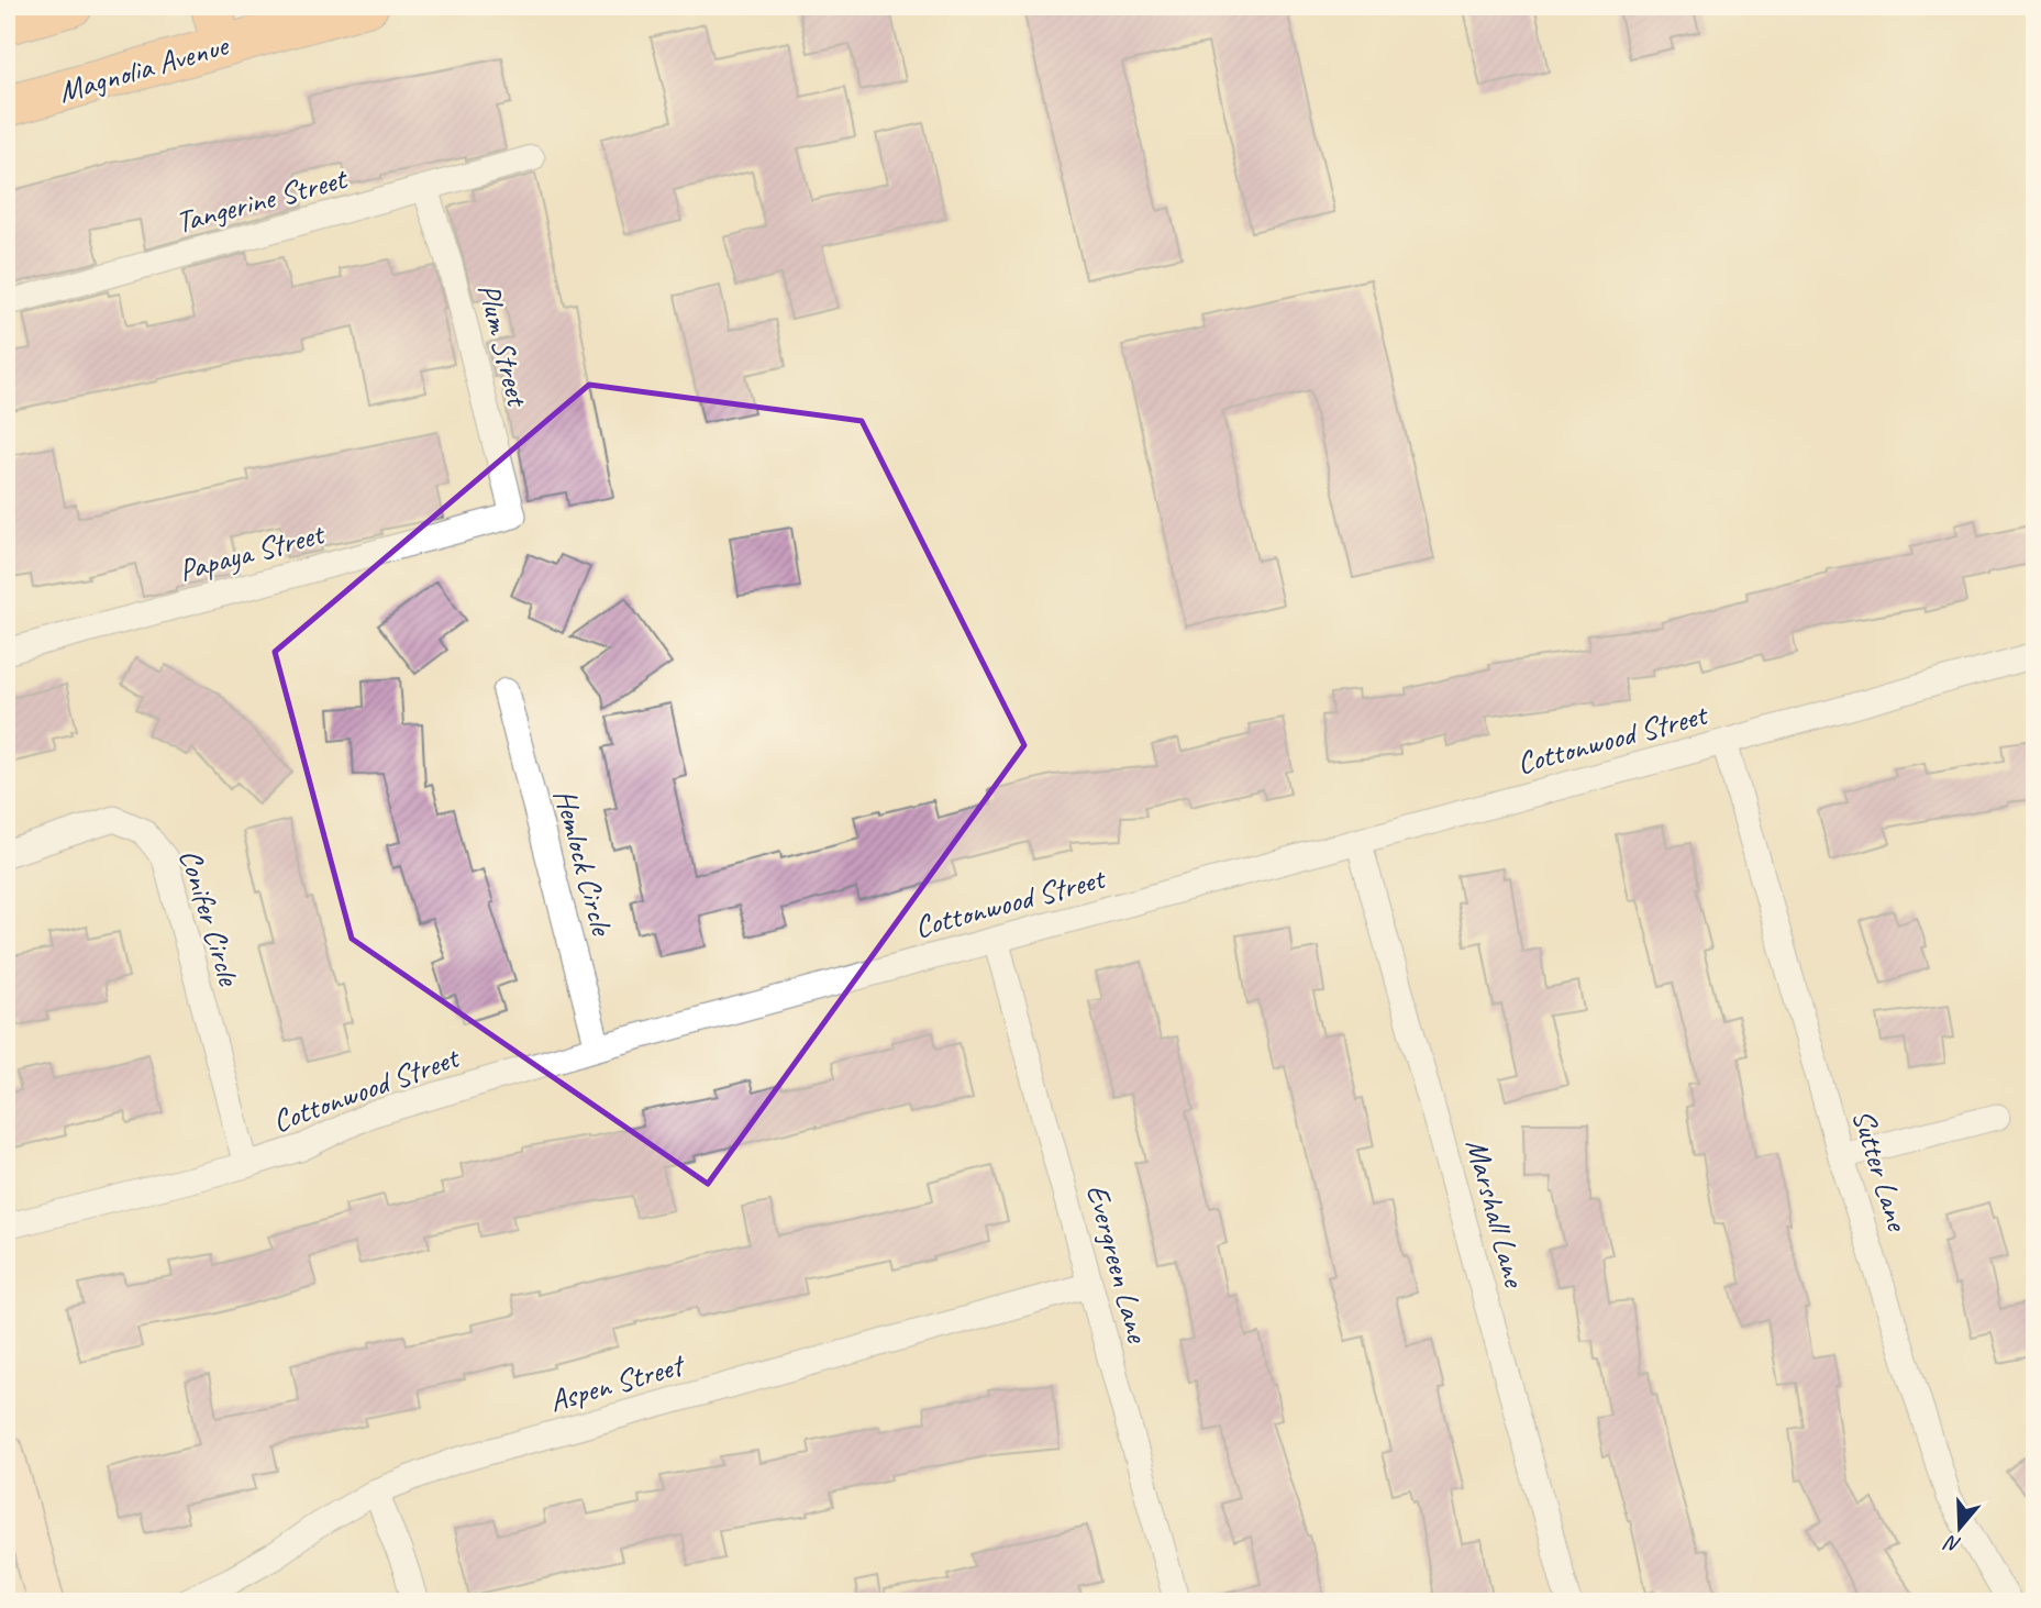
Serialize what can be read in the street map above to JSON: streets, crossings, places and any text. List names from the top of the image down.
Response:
{
  "streets": {
    "main road": ["Magnolia Avenue"],
    "street": [
      "Tangerine Street",
      "Plum Street",
      "Papaya Street",
      "Cottonwood Street",
      "Hemlock Circle",
      "Conifer Circle",
      "Sutter Lane",
      "Marshall Lane",
      "Evergreen Lane",
      "Aspen Street"
    ]
  },
  "crossings": [
    ["Tangerine Street", "Plum Street"],
    ["Plum Street", "Papaya Street"],
    ["Cottonwood Street", "Hemlock Circle"],
    ["Cottonwood Street", "Conifer Circle"],
    ["Cottonwood Street", "Sutter Lane"],
    ["Cottonwood Street", "Marshall Lane"],
    ["Cottonwood Street", "Evergreen Lane"],
    ["Evergreen Lane", "Aspen Street"]
  ],
  "north": "bottom"
}
